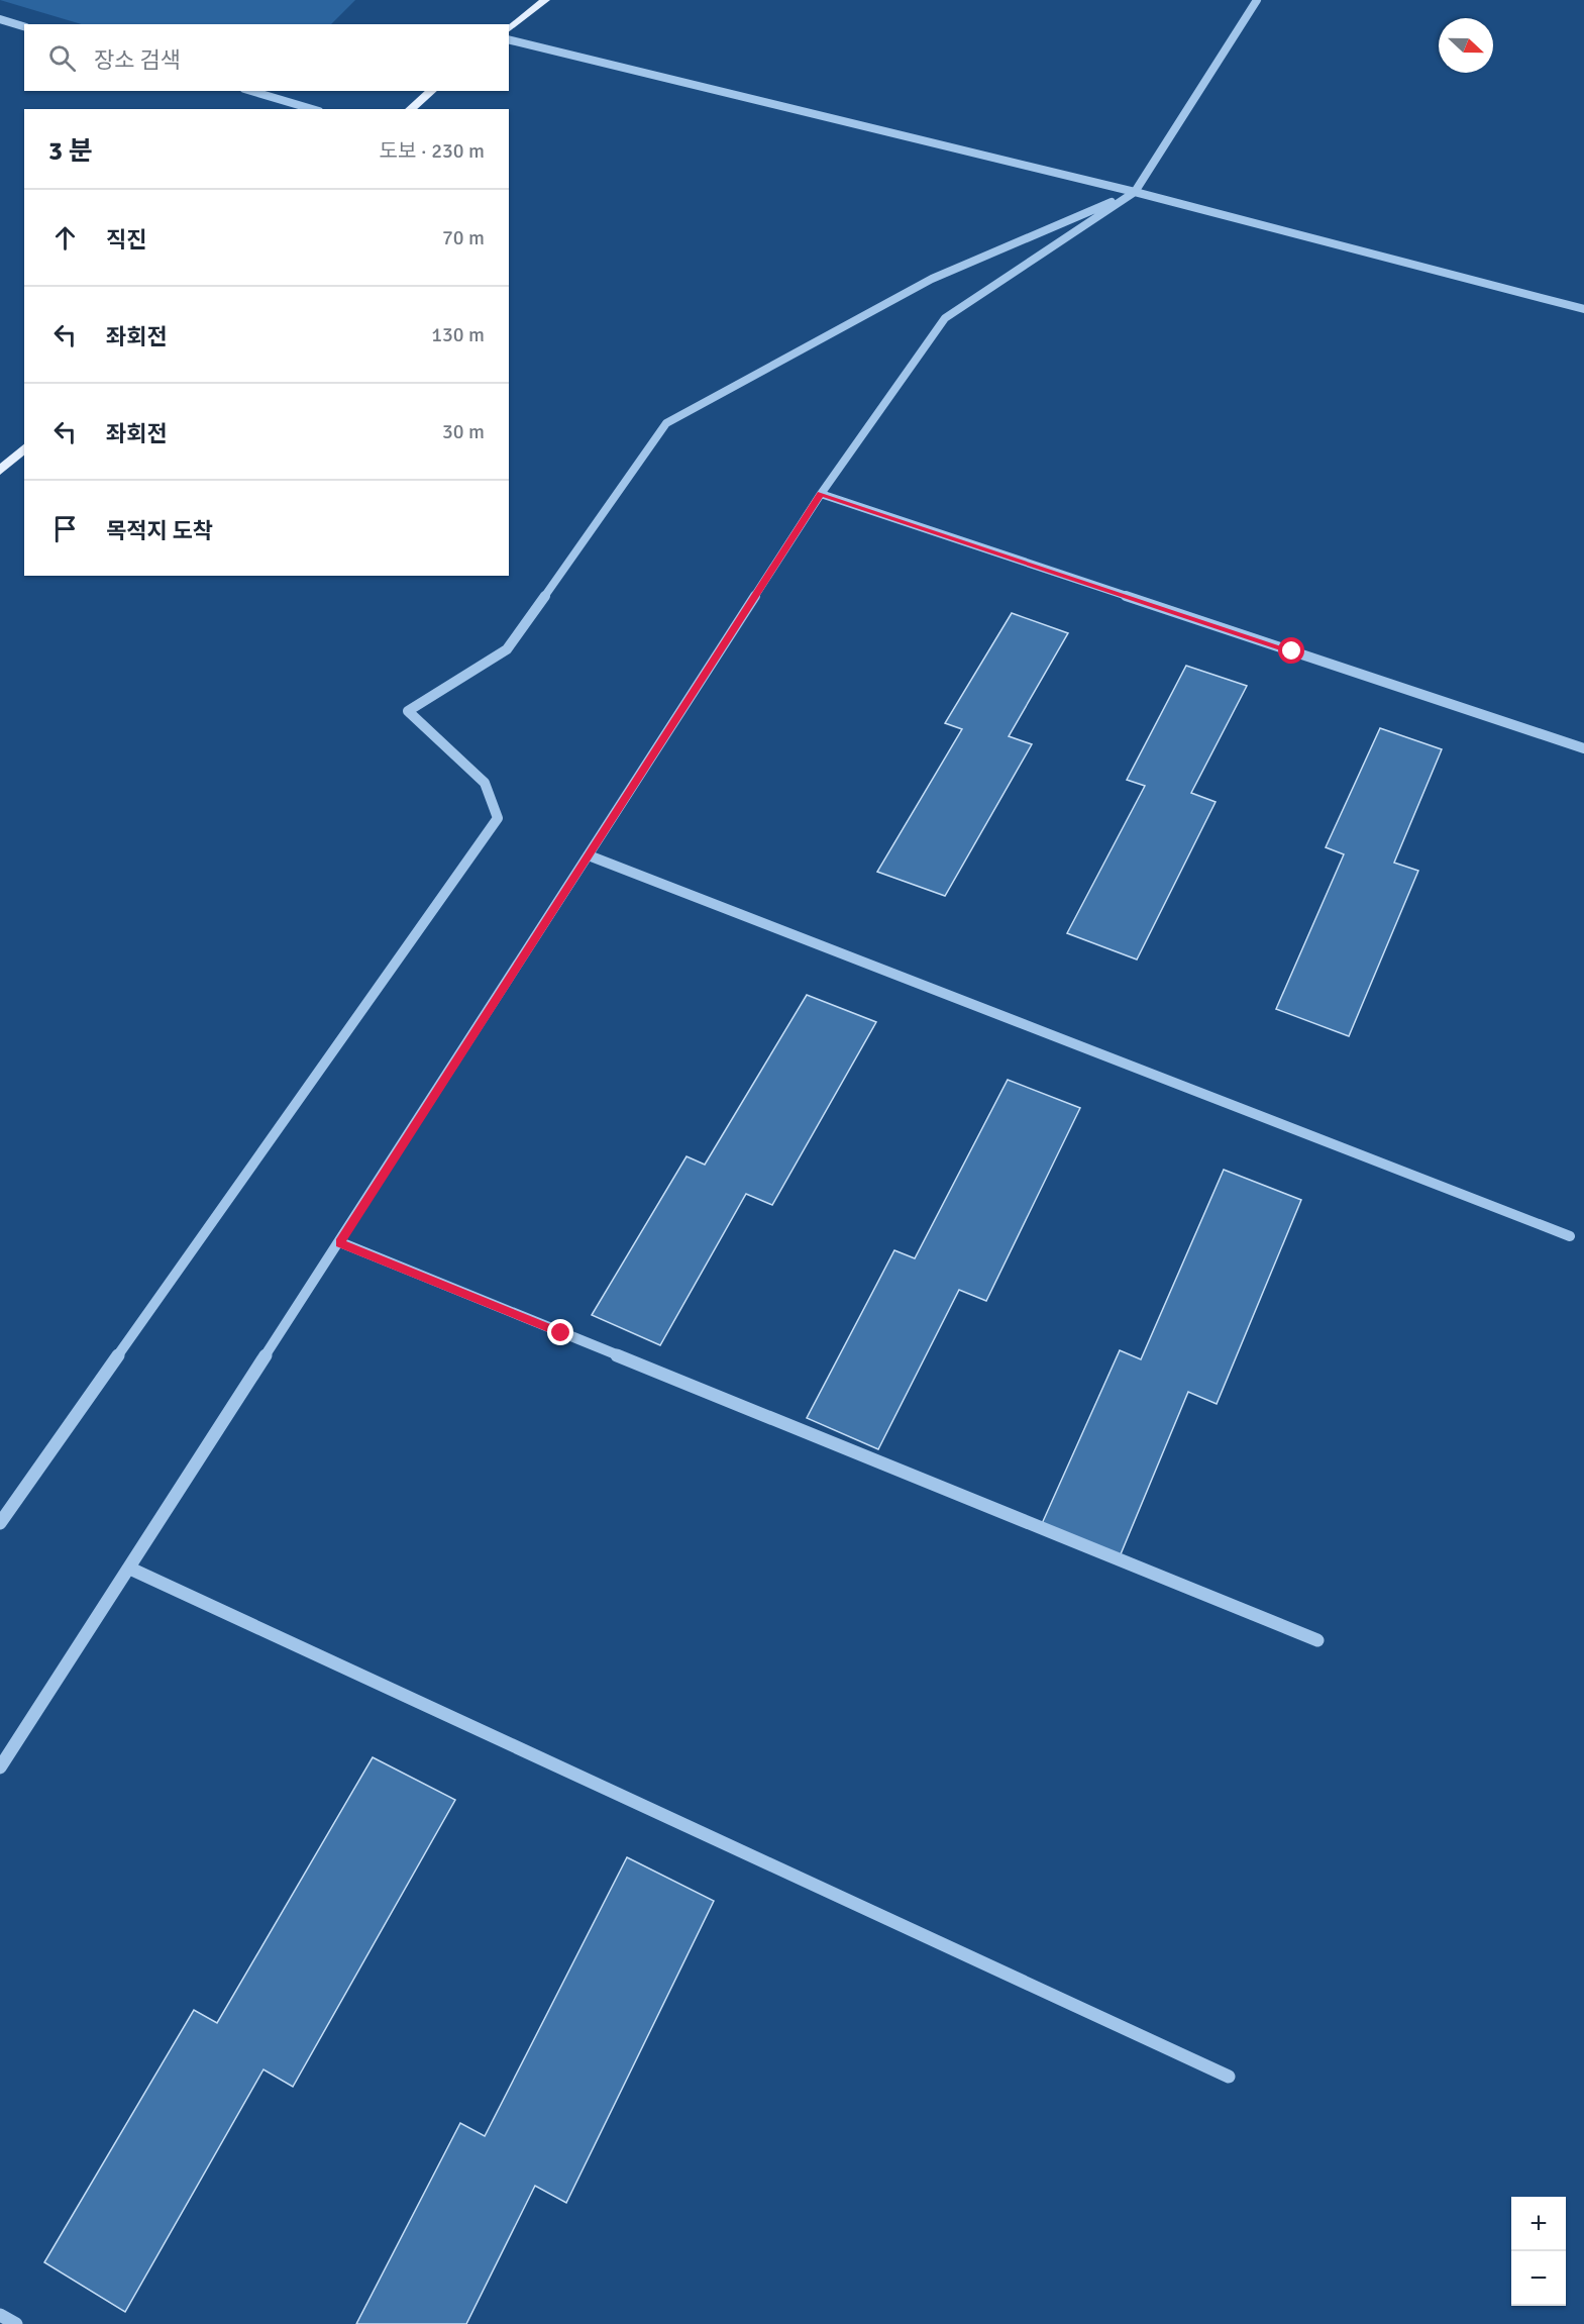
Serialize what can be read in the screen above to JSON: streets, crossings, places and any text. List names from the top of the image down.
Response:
{
  "north": "right",
  "page": {
    "search": "장소 검색",
    "heading": ["3 분", "도보 · 230 m"],
    "list": [
      ["직진", "70 m"],
      ["좌회전", "130 m"],
      ["좌회전", "30 m"],
      "목적지 도착"
    ],
    "map_buttons": ["+", "−"]
  }
}
